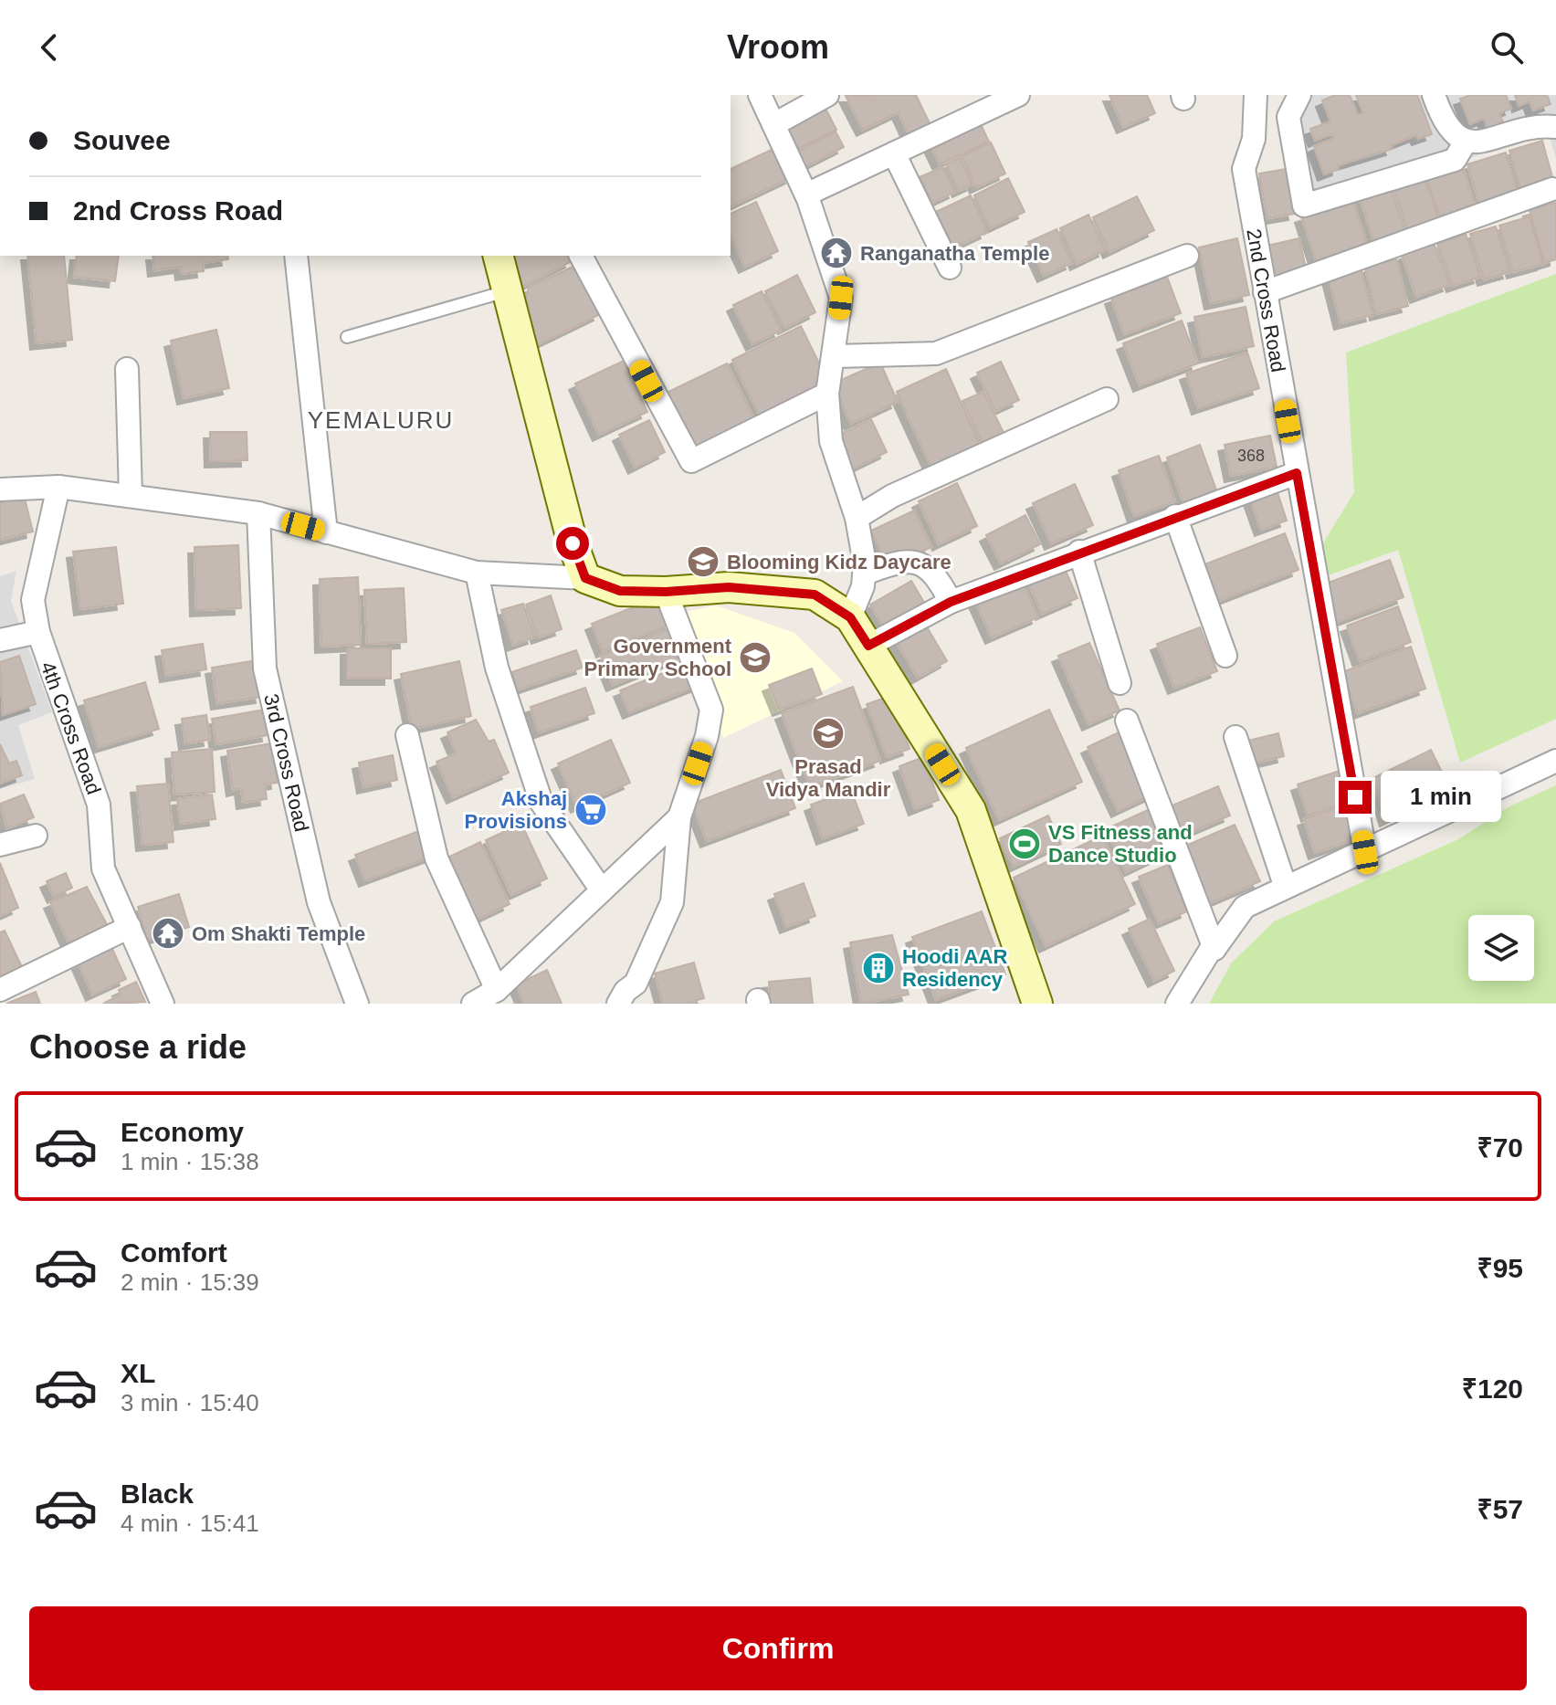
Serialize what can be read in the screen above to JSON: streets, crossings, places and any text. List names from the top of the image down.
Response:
{
  "streets": {
    "street": ["2nd Cross Road", "4th Cross Road", "3rd Cross Road"]
  },
  "districts": ["YEMALURU"],
  "places": {
    "temple": ["Ranganatha Temple", "Om Shakti Temple"],
    "school or university": ["Blooming Kidz Daycare", "Government Primary School", "Prasad Vidya Mandir"],
    "supermarket": ["Akshaj Provisions"],
    "sports": ["VS Fitness and Dance Studio"],
    "building": ["Hoodi AAR Residency"]
  },
  "house_numbers": ["368"],
  "page": {
    "header": "Vroom",
    "banner": ["Souvee", "2nd Cross Road"],
    "bubble": "1 min",
    "heading": "Choose a ride",
    "list": [
      {
        "name": "Economy",
        "note": "1 min · 15:38",
        "value": "₹70"
      },
      {
        "name": "Comfort",
        "note": "2 min · 15:39",
        "value": "₹95"
      },
      {
        "name": "XL",
        "note": "3 min · 15:40",
        "value": "₹120"
      },
      {
        "name": "Black",
        "note": "4 min · 15:41",
        "value": "₹57"
      }
    ],
    "buttons": "Confirm"
  }
}
